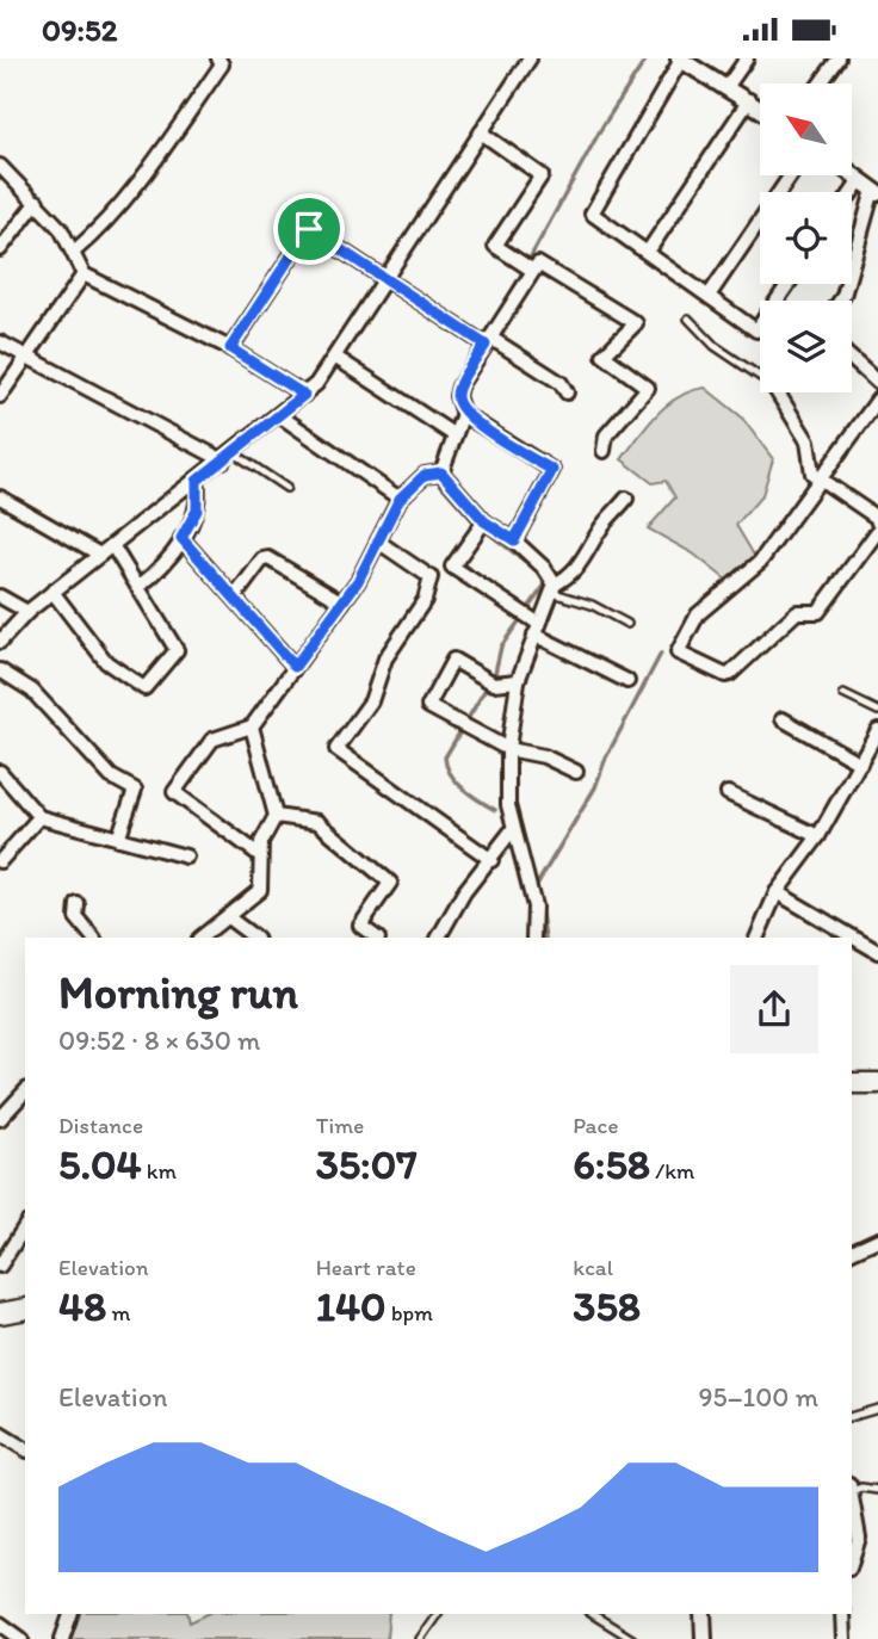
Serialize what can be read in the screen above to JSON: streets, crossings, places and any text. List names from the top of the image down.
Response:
{
  "north": "top left",
  "page": {
    "status": "09:52",
    "heading": ["Morning run", "09:52 · 8 × 630 m"],
    "stats": [
      ["Distance", "5.04 km"],
      ["Time", "35:07"],
      ["Pace", "6:58 /km"],
      ["Elevation", "48 m"],
      ["Heart rate", "140 bpm"],
      ["kcal", "358"]
    ],
    "chart": ["Elevation", "95–100 m"]
  }
}
